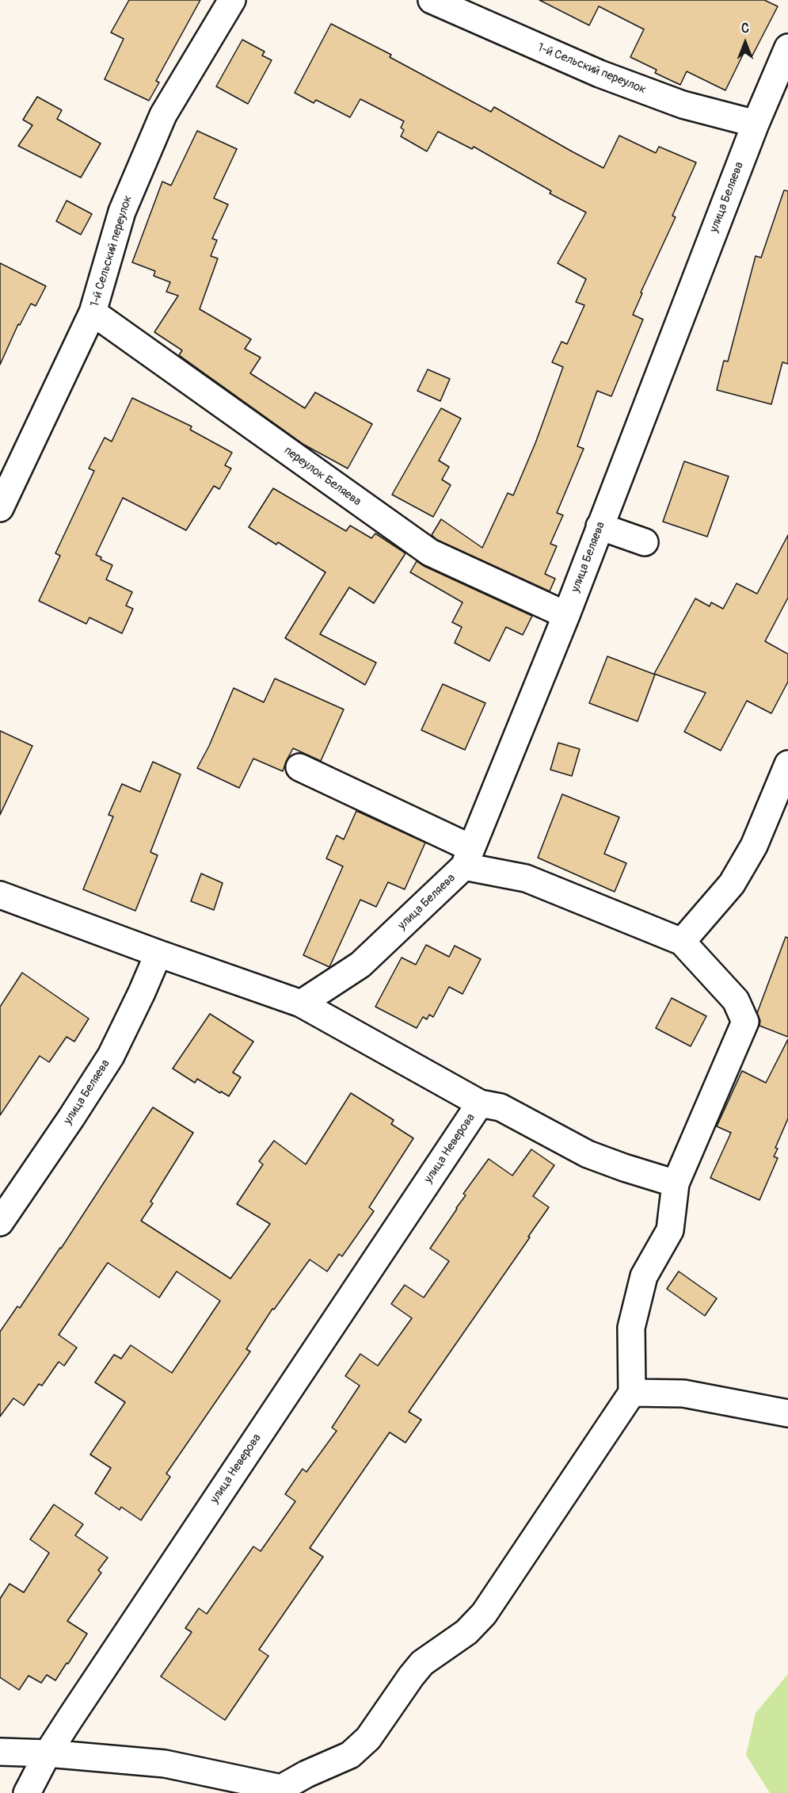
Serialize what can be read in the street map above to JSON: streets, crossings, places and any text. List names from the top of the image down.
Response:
{
  "streets": {
    "street": [
      "1-й Сельский переулок",
      "улица Беляева",
      "переулок Беляева",
      "улица Неверова"
    ]
  },
  "crossings": [
    ["1-й Сельский переулок", "улица Беляева"],
    ["1-й Сельский переулок", "переулок Беляева"],
    ["улица Беляева", "переулок Беляева"]
  ],
  "north": "top"
}
